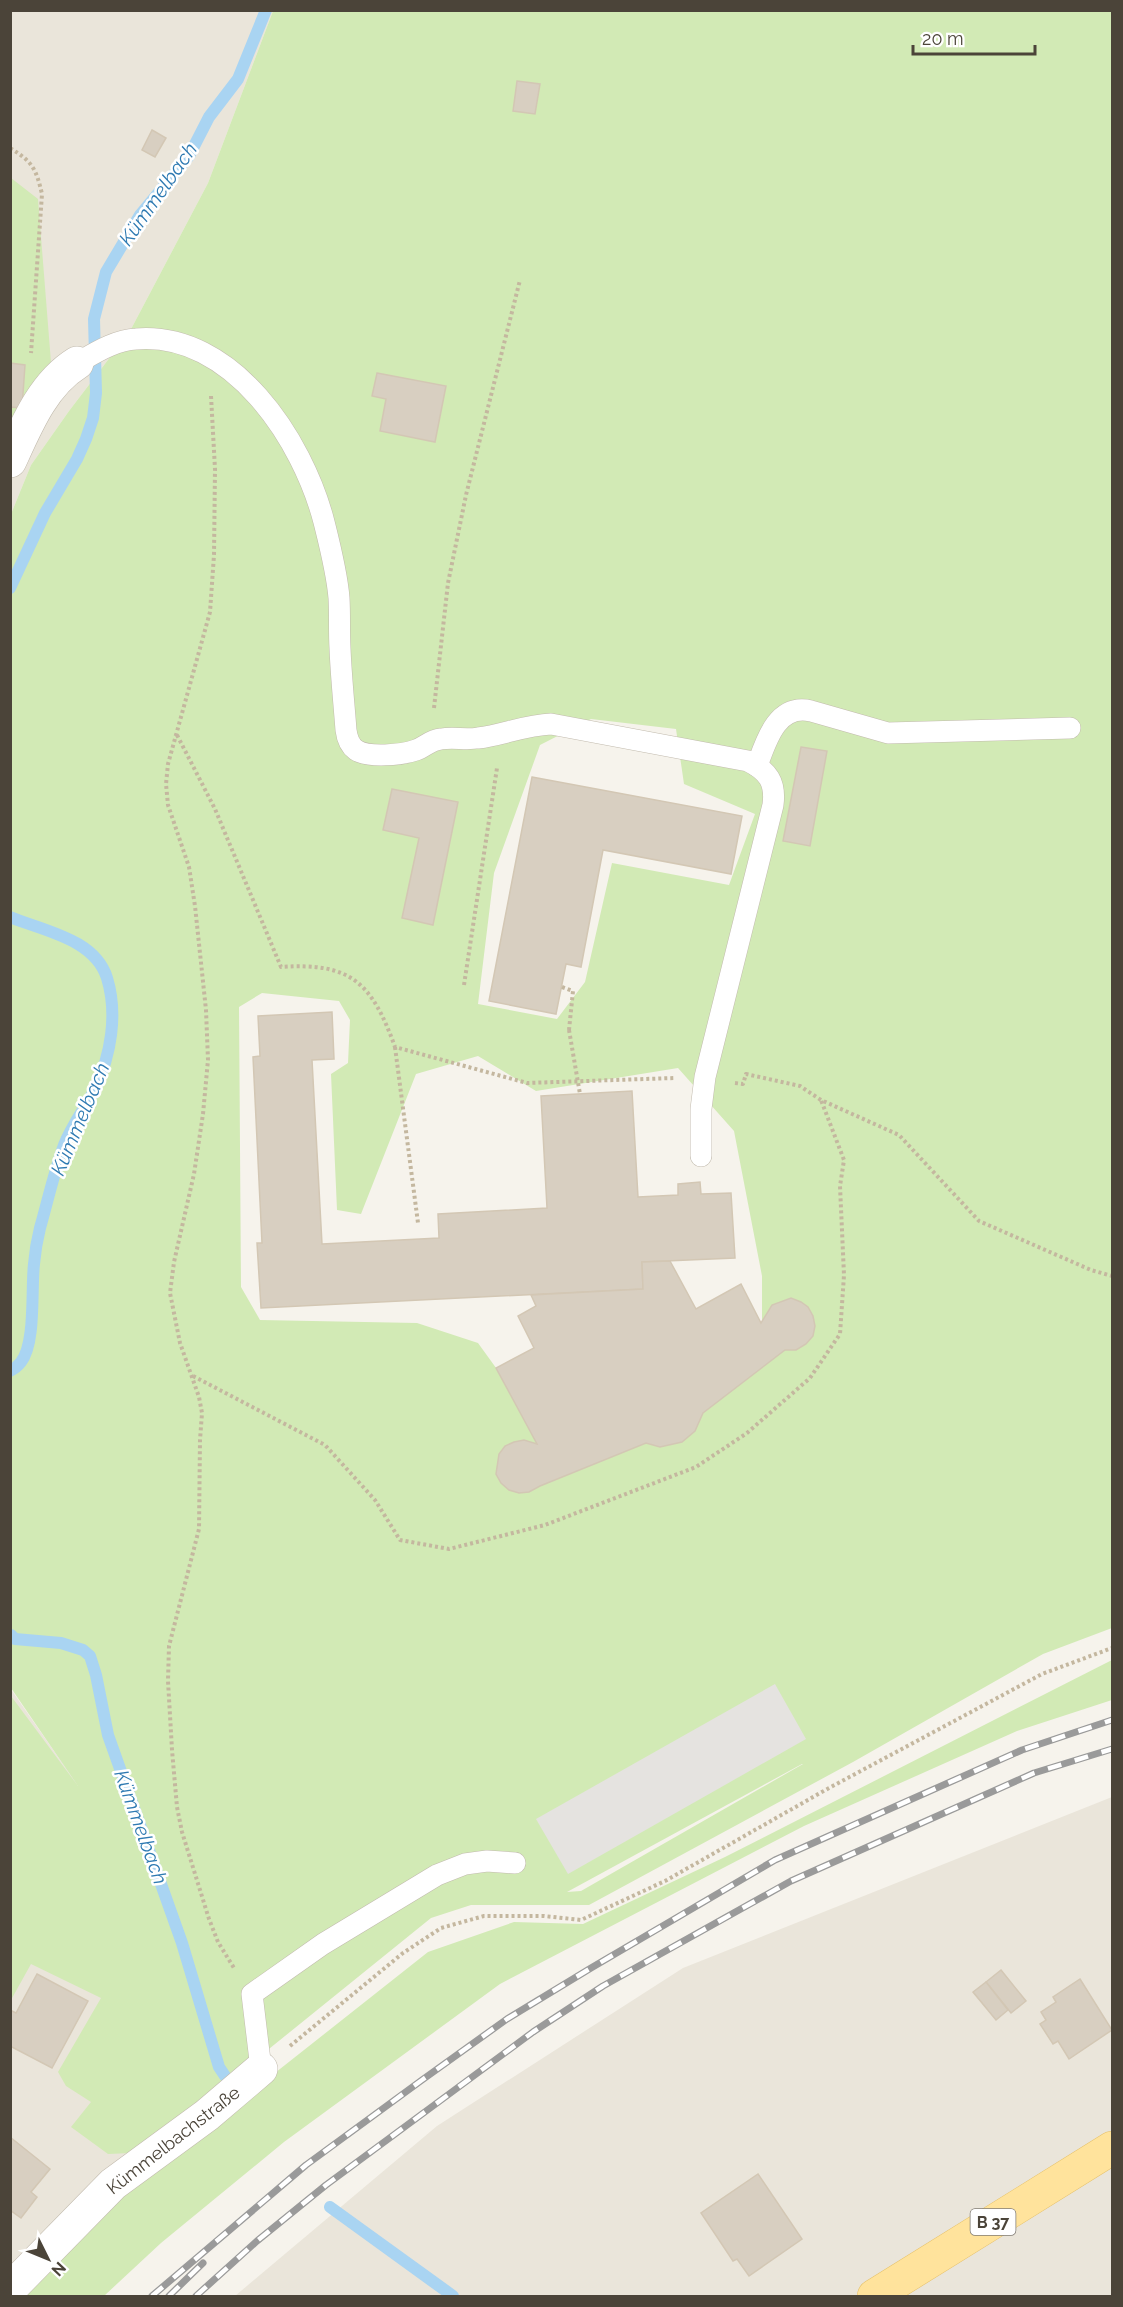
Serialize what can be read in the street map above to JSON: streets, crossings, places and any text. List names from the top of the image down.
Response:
{
  "streets": {
    "main road": ["B 37"],
    "street": ["Kümmelbachstraße"]
  },
  "water": ["Kümmelbach"],
  "scale_bar": "20 m",
  "north": "bottom right"
}
